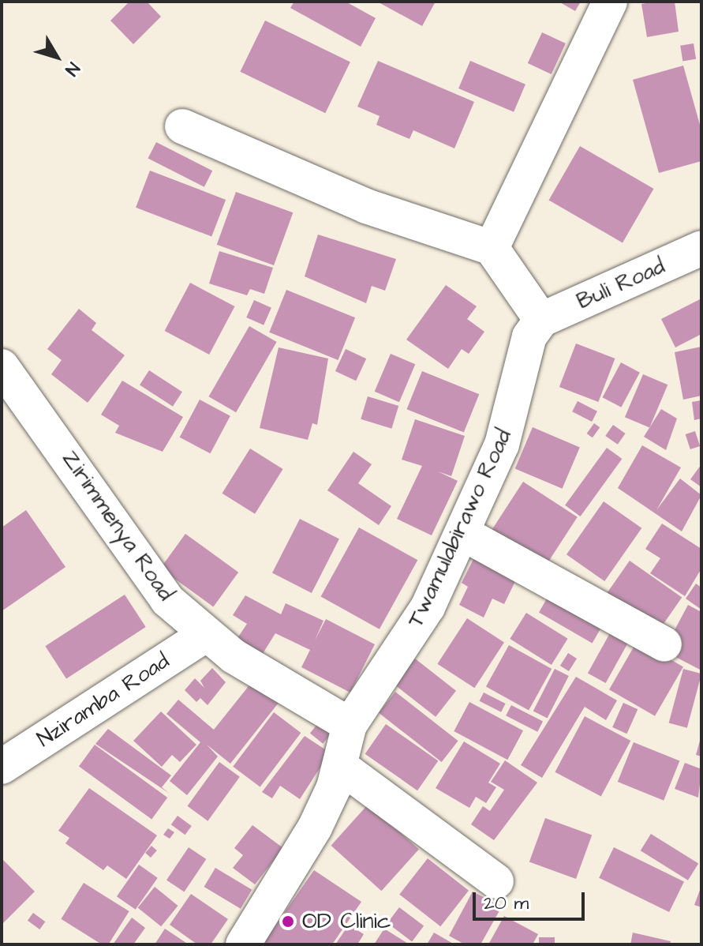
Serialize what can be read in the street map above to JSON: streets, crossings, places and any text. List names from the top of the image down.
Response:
{
  "streets": {
    "street": [
      "Buli Road",
      "Zirimmenya Road",
      "Twamulabirawo Road",
      "Nziramba Road"
    ]
  },
  "crossings": [
    ["Buli Road", "Twamulabirawo Road"],
    ["Zirimmenya Road", "Twamulabirawo Road"],
    ["Zirimmenya Road", "Nziramba Road"]
  ],
  "places": ["OD Clinic"],
  "scale_bar": "20 m",
  "north": "bottom right"
}
